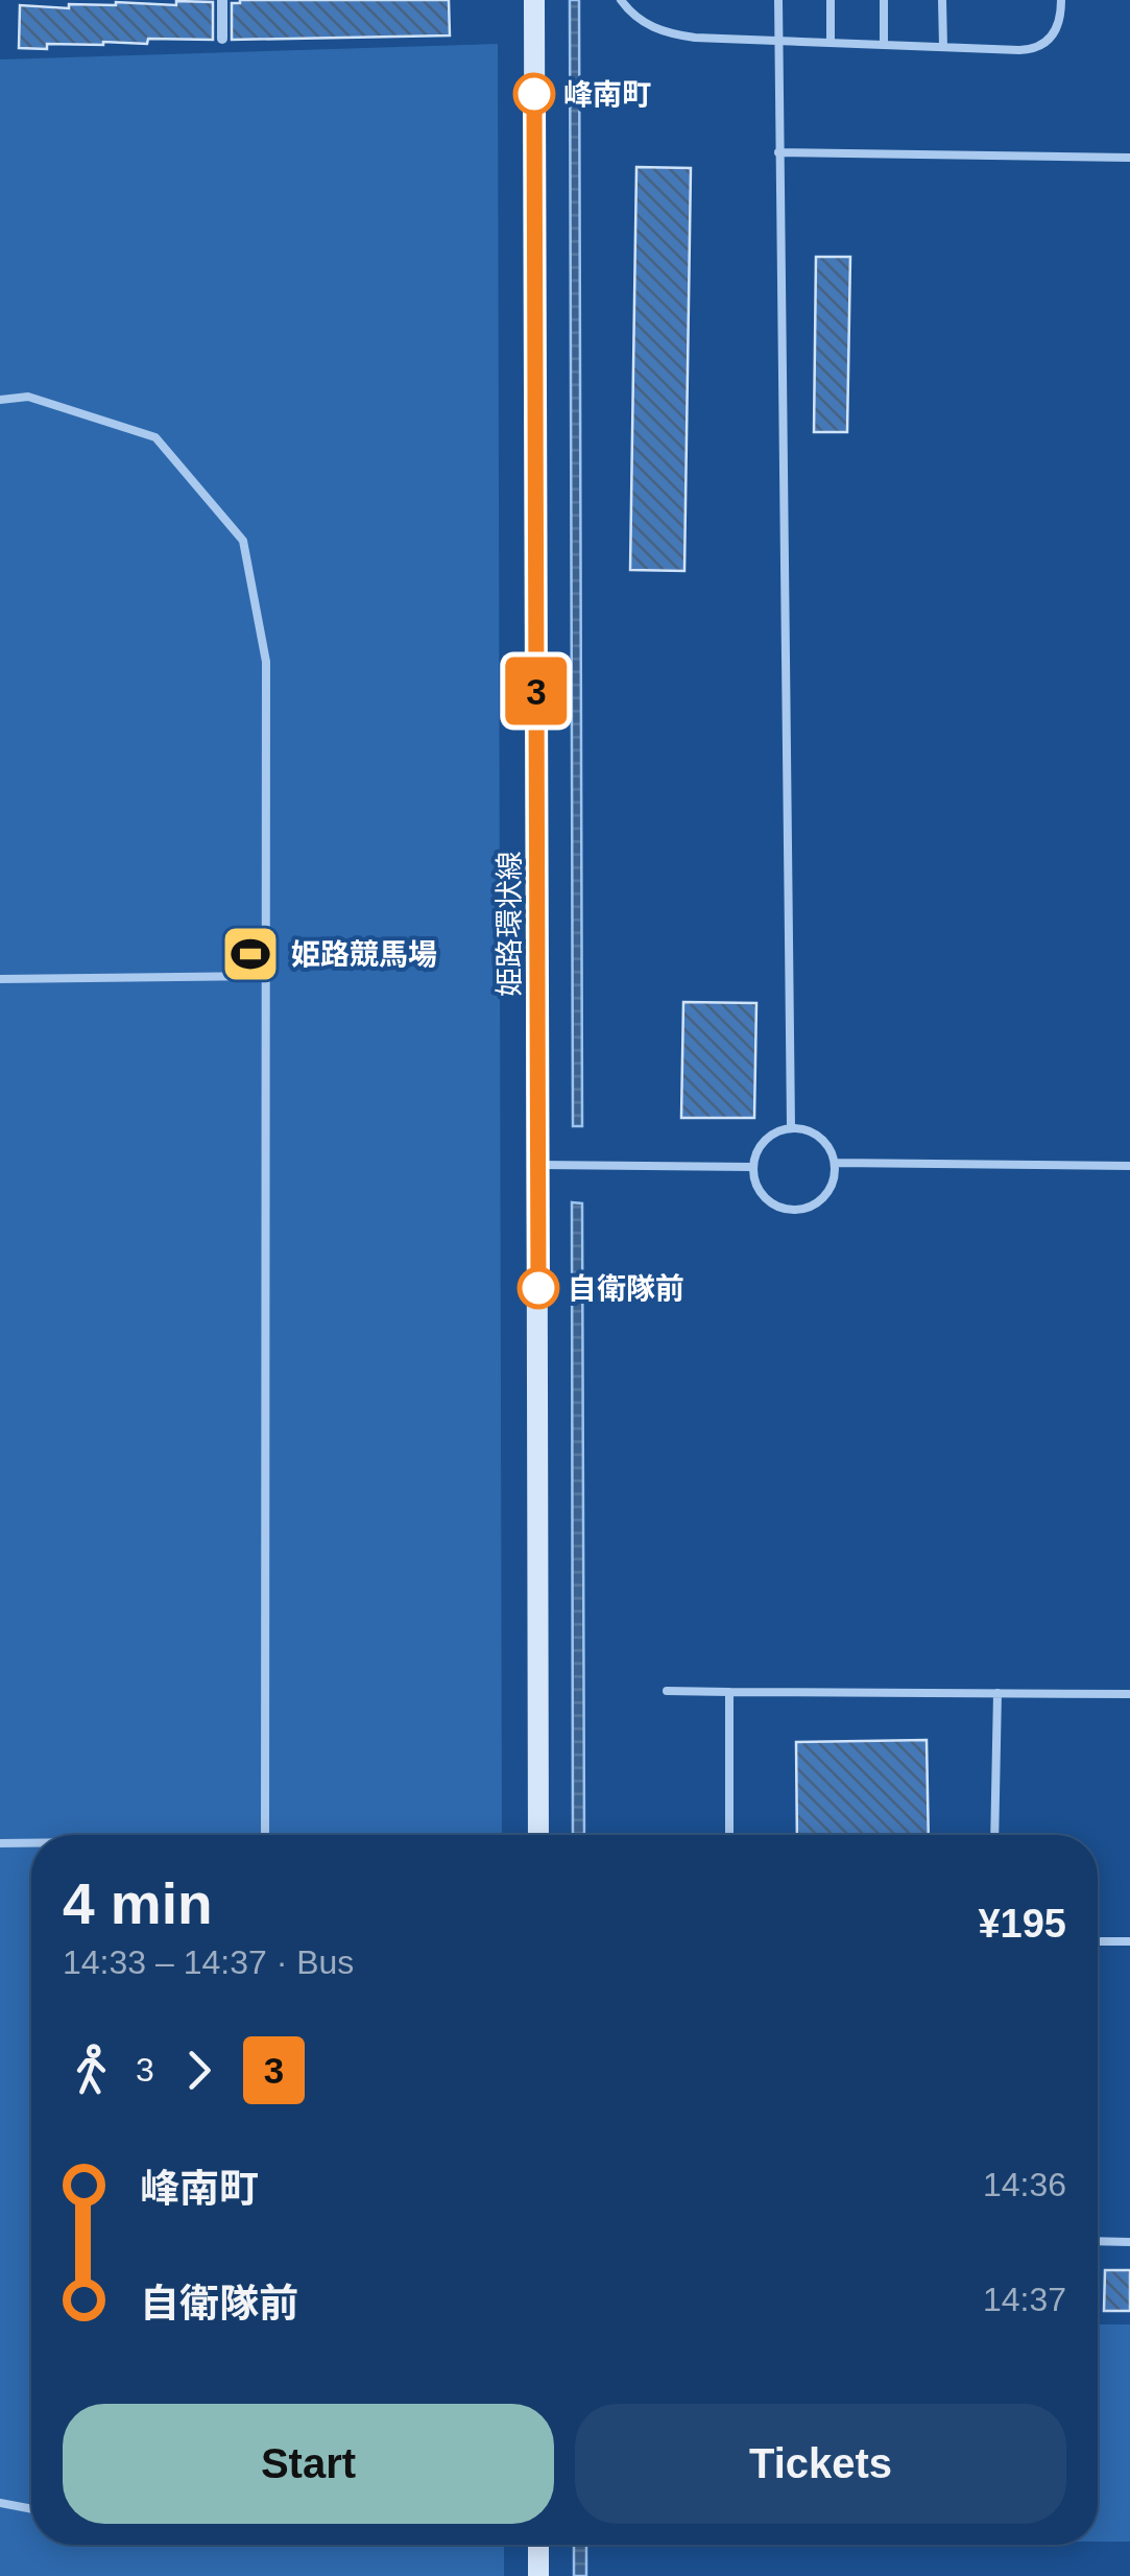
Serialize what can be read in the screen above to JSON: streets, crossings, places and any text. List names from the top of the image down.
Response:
{
  "streets": {
    "main road": ["姫路環状線"]
  },
  "places": {
    "other": ["峰南町", "自衛隊前"],
    "sports": ["姫路競馬場"]
  },
  "lines": ["bus line 3"],
  "page": {
    "on_map": "3",
    "heading": ["4 min", "14:33 – 14:37 · Bus", "¥195"],
    "legs": ["3", "3"],
    "list": [
      {
        "name": "峰南町",
        "value": "14:36"
      },
      {
        "name": "自衛隊前",
        "value": "14:37"
      }
    ],
    "buttons": ["Start", "Tickets"]
  }
}
